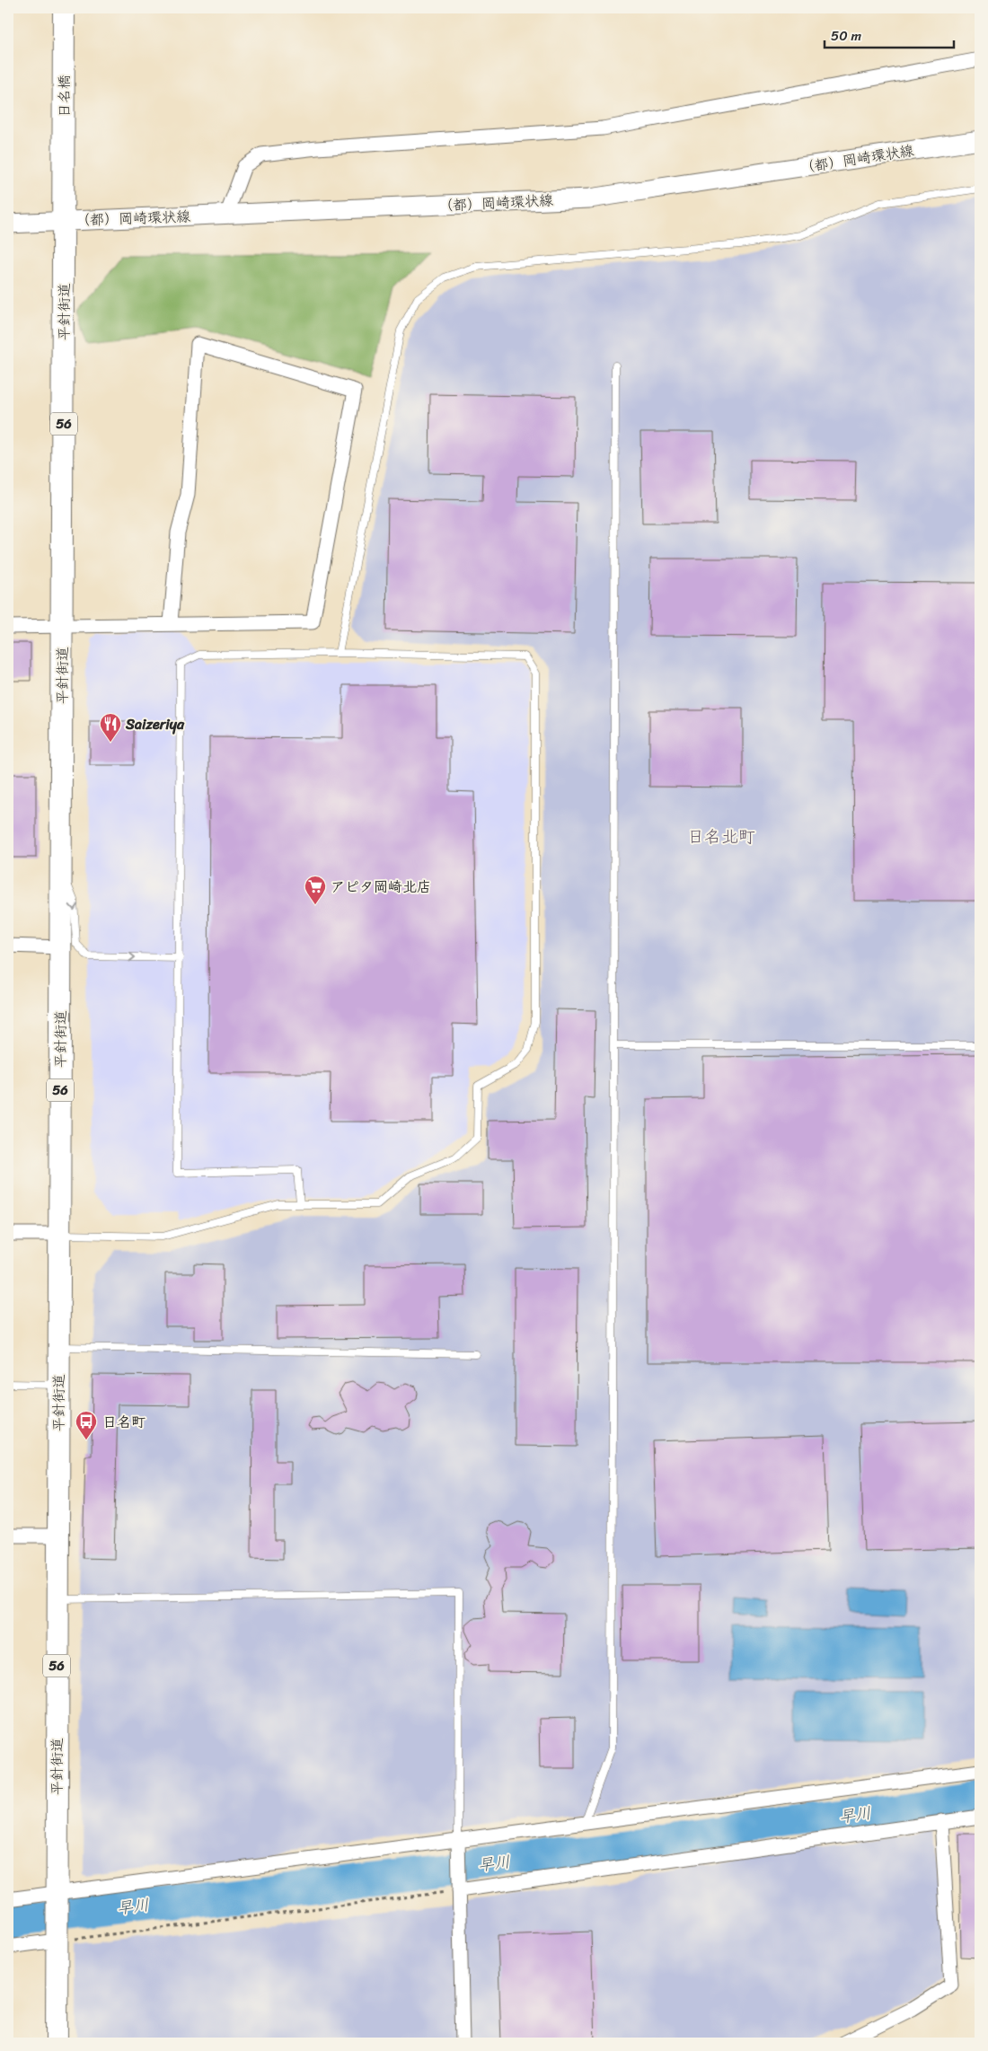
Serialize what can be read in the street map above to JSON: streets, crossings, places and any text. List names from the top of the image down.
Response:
{
  "streets": {
    "main road": ["日名橋", "平針街道", "56"],
    "street": ["（都）岡崎環状線"]
  },
  "crossings": [
    ["日名橋", "平針街道"],
    ["（都）岡崎環状線", "平針街道"],
    ["平針街道", "56"]
  ],
  "districts": ["日名北町"],
  "water": ["早川"],
  "places": {
    "restaurant": ["Saizeriya"],
    "supermarket": ["アピタ岡崎北店"],
    "bus stop": ["日名町"]
  },
  "scale_bar": "50 m"
}
